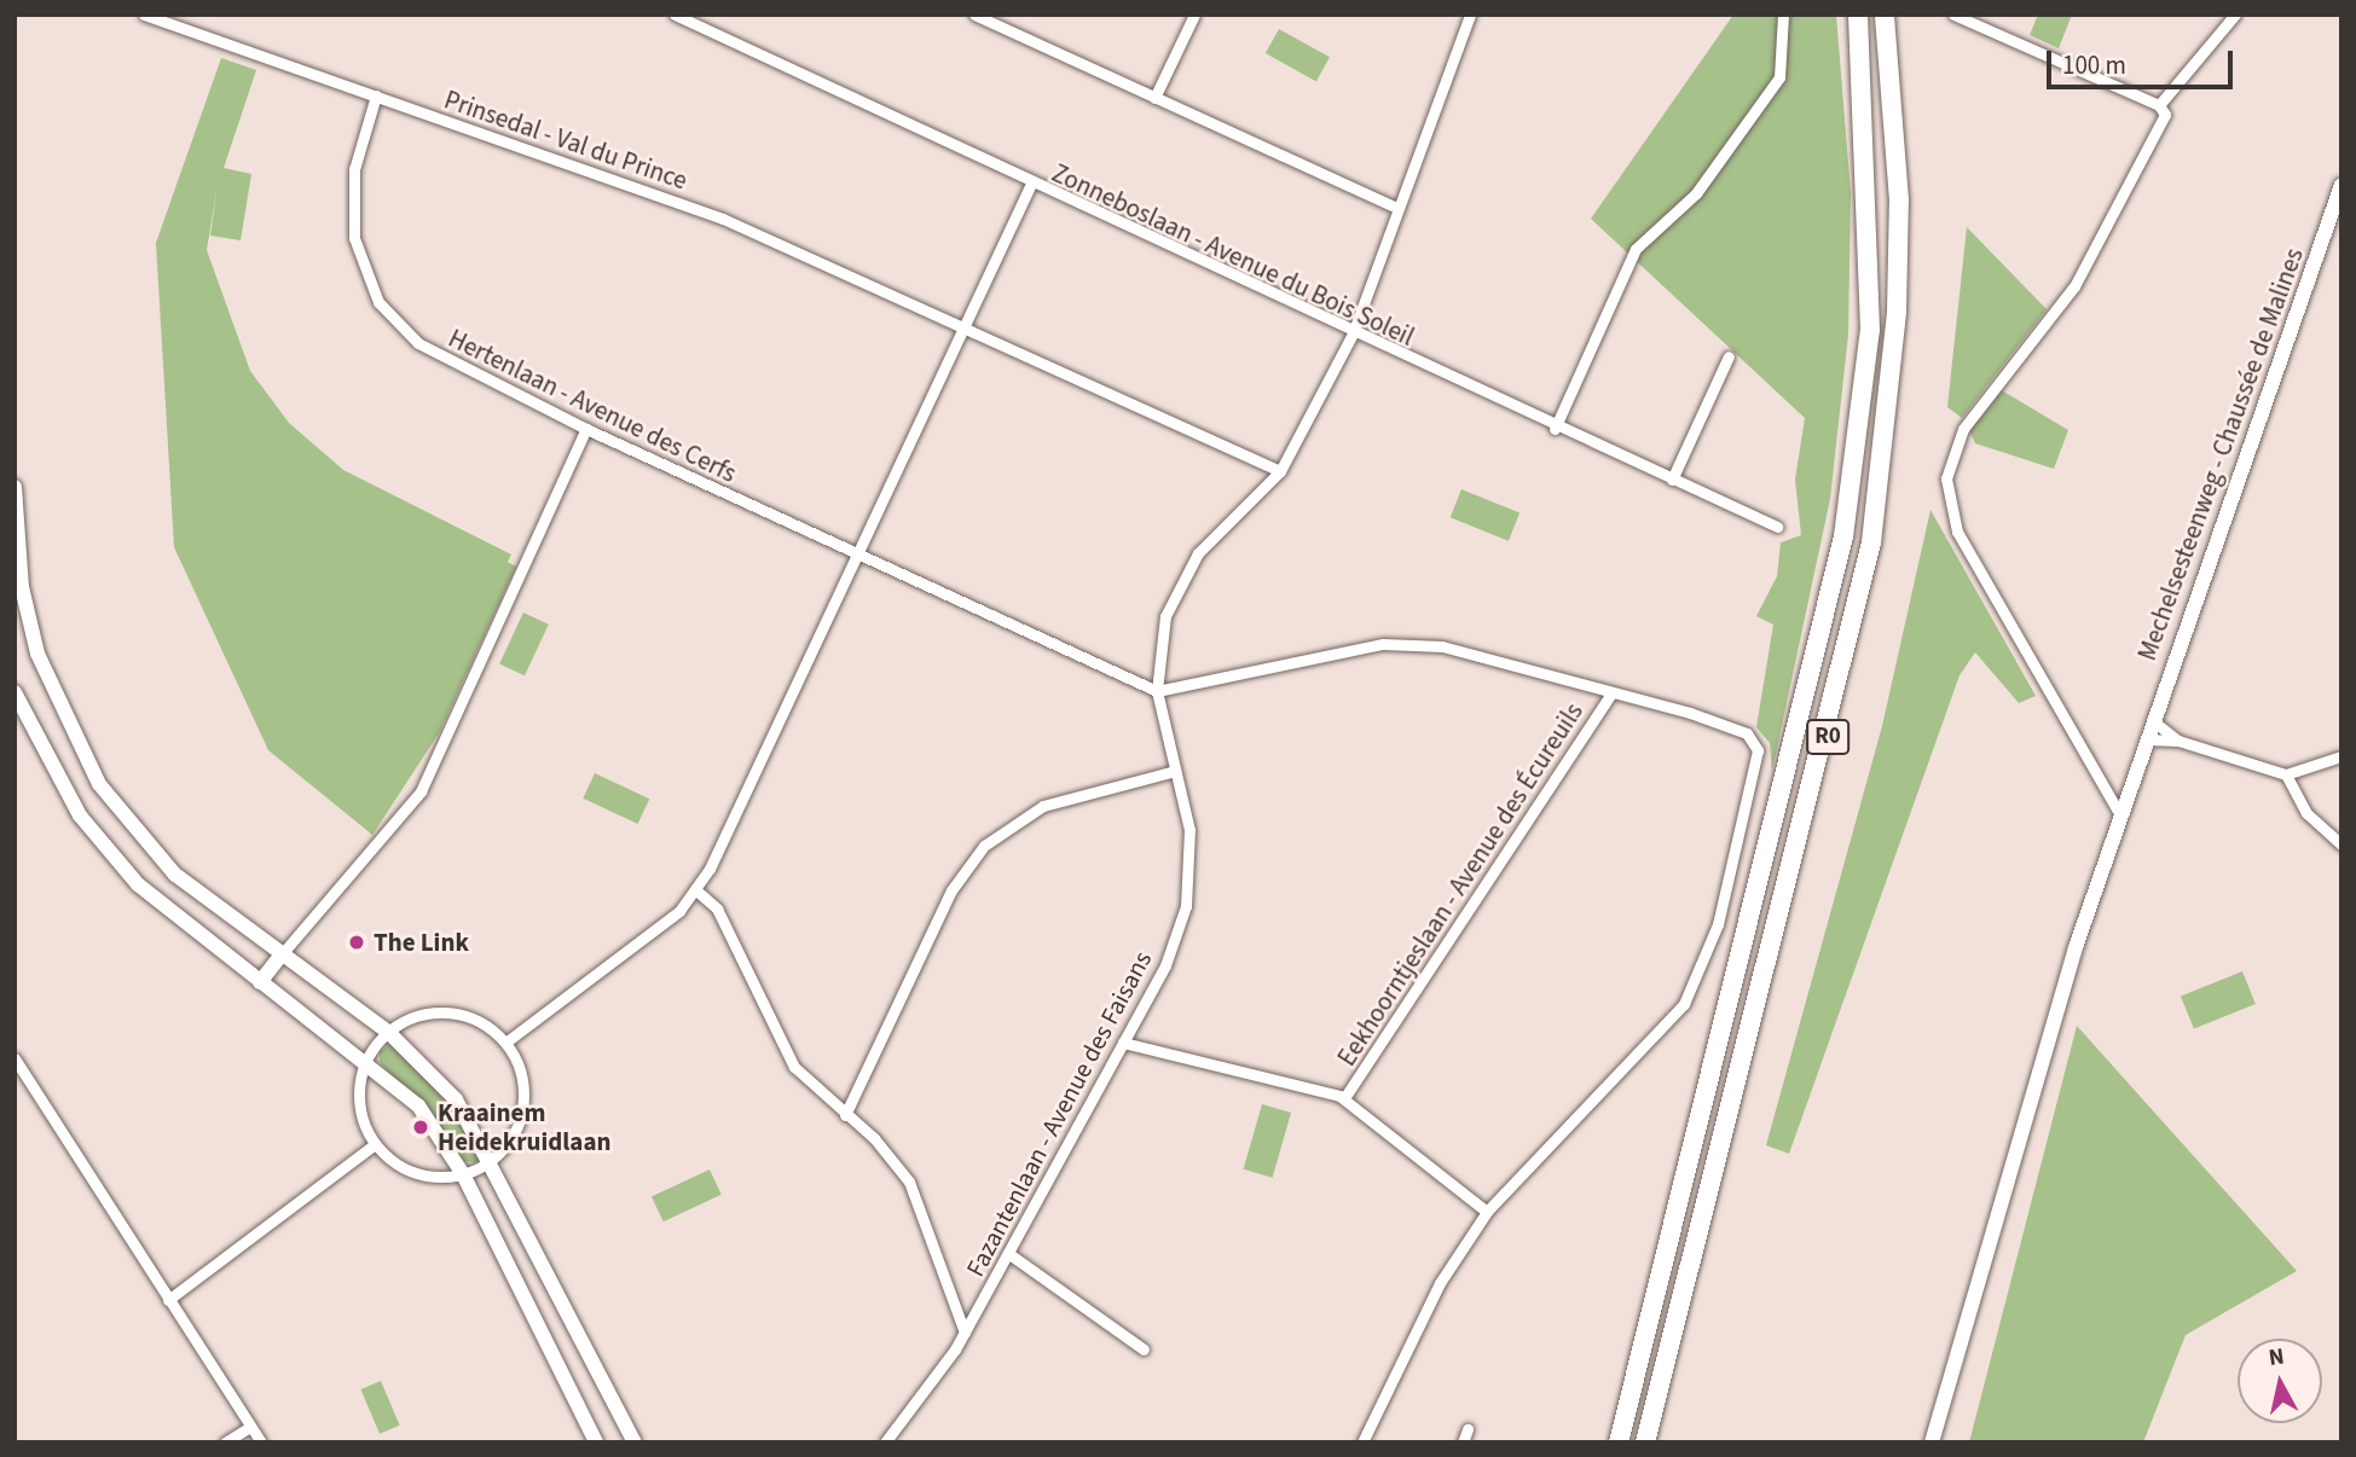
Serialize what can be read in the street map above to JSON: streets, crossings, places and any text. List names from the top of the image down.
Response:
{
  "streets": {
    "highway": ["R0"],
    "street": [
      "Prinsedal - Val du Prince",
      "Zonneboslaan - Avenue du Bois Soleil",
      "Hertenlaan - Avenue des Cerfs",
      "Mechelsesteenweg - Chaussée de Malines",
      "Eekhoorntjeslaan - Avenue des Écureuils",
      "Fazantenlaan - Avenue des Faisans"
    ]
  },
  "crossings": [
    ["Prinsedal - Val du Prince", "Hertenlaan - Avenue des Cerfs"],
    ["Prinsedal - Val du Prince", "Fazantenlaan - Avenue des Faisans"],
    ["Zonneboslaan - Avenue du Bois Soleil", "Fazantenlaan - Avenue des Faisans"],
    ["Hertenlaan - Avenue des Cerfs", "Fazantenlaan - Avenue des Faisans"]
  ],
  "places": ["The Link", "Kraainem Heidekruidlaan"],
  "scale_bar": "100 m",
  "north": "top"
}
